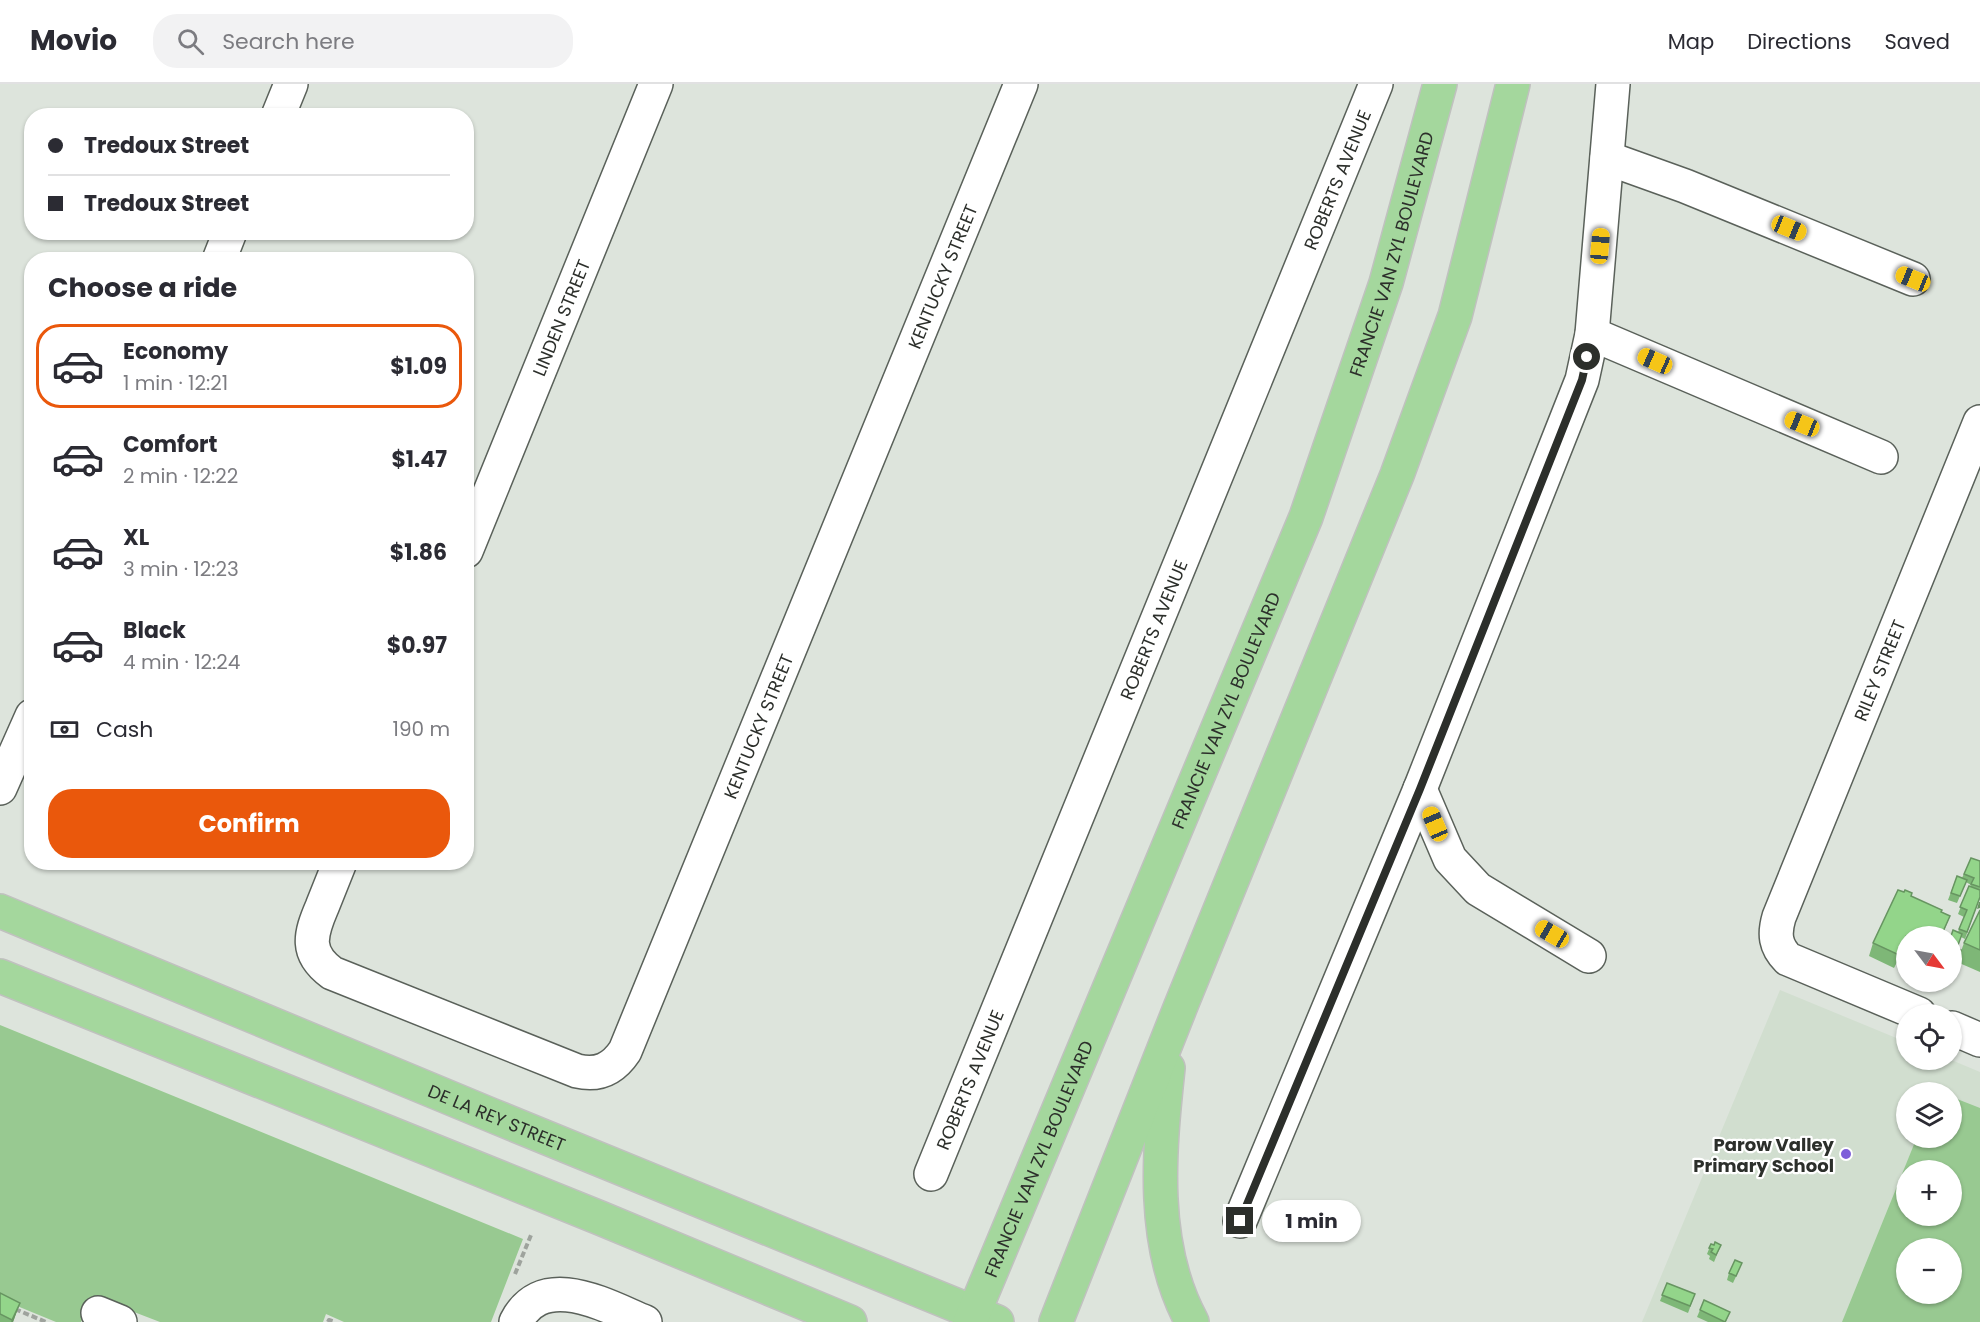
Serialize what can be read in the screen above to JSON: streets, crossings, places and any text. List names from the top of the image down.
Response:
{
  "streets": {
    "main road": ["FRANCIE VAN ZYL BOULEVARD", "DE LA REY STREET"],
    "street": [
      "ROBERTS AVENUE",
      "KENTUCKY STREET",
      "LINDEN STREET",
      "RILEY STREET"
    ]
  },
  "crossings": [
    ["FRANCIE VAN ZYL BOULEVARD", "DE LA REY STREET"]
  ],
  "places": ["Parow Valley Primary School"],
  "north": "bottom right",
  "page": {
    "header": "Movio",
    "search": "Search here",
    "nav": ["Map", "Directions", "Saved"],
    "banner": ["Tredoux Street", "Tredoux Street"],
    "heading": "Choose a ride",
    "list": [
      {
        "name": "Economy",
        "note": "1 min · 12:21",
        "value": "$1.09"
      },
      {
        "name": "Comfort",
        "note": "2 min · 12:22",
        "value": "$1.47"
      },
      {
        "name": "XL",
        "note": "3 min · 12:23",
        "value": "$1.86"
      },
      {
        "name": "Black",
        "note": "4 min · 12:24",
        "value": "$0.97"
      }
    ],
    "pay": ["Cash", "190 m"],
    "buttons": "Confirm",
    "map_buttons": ["+", "−"],
    "bubble": "1 min"
  }
}
